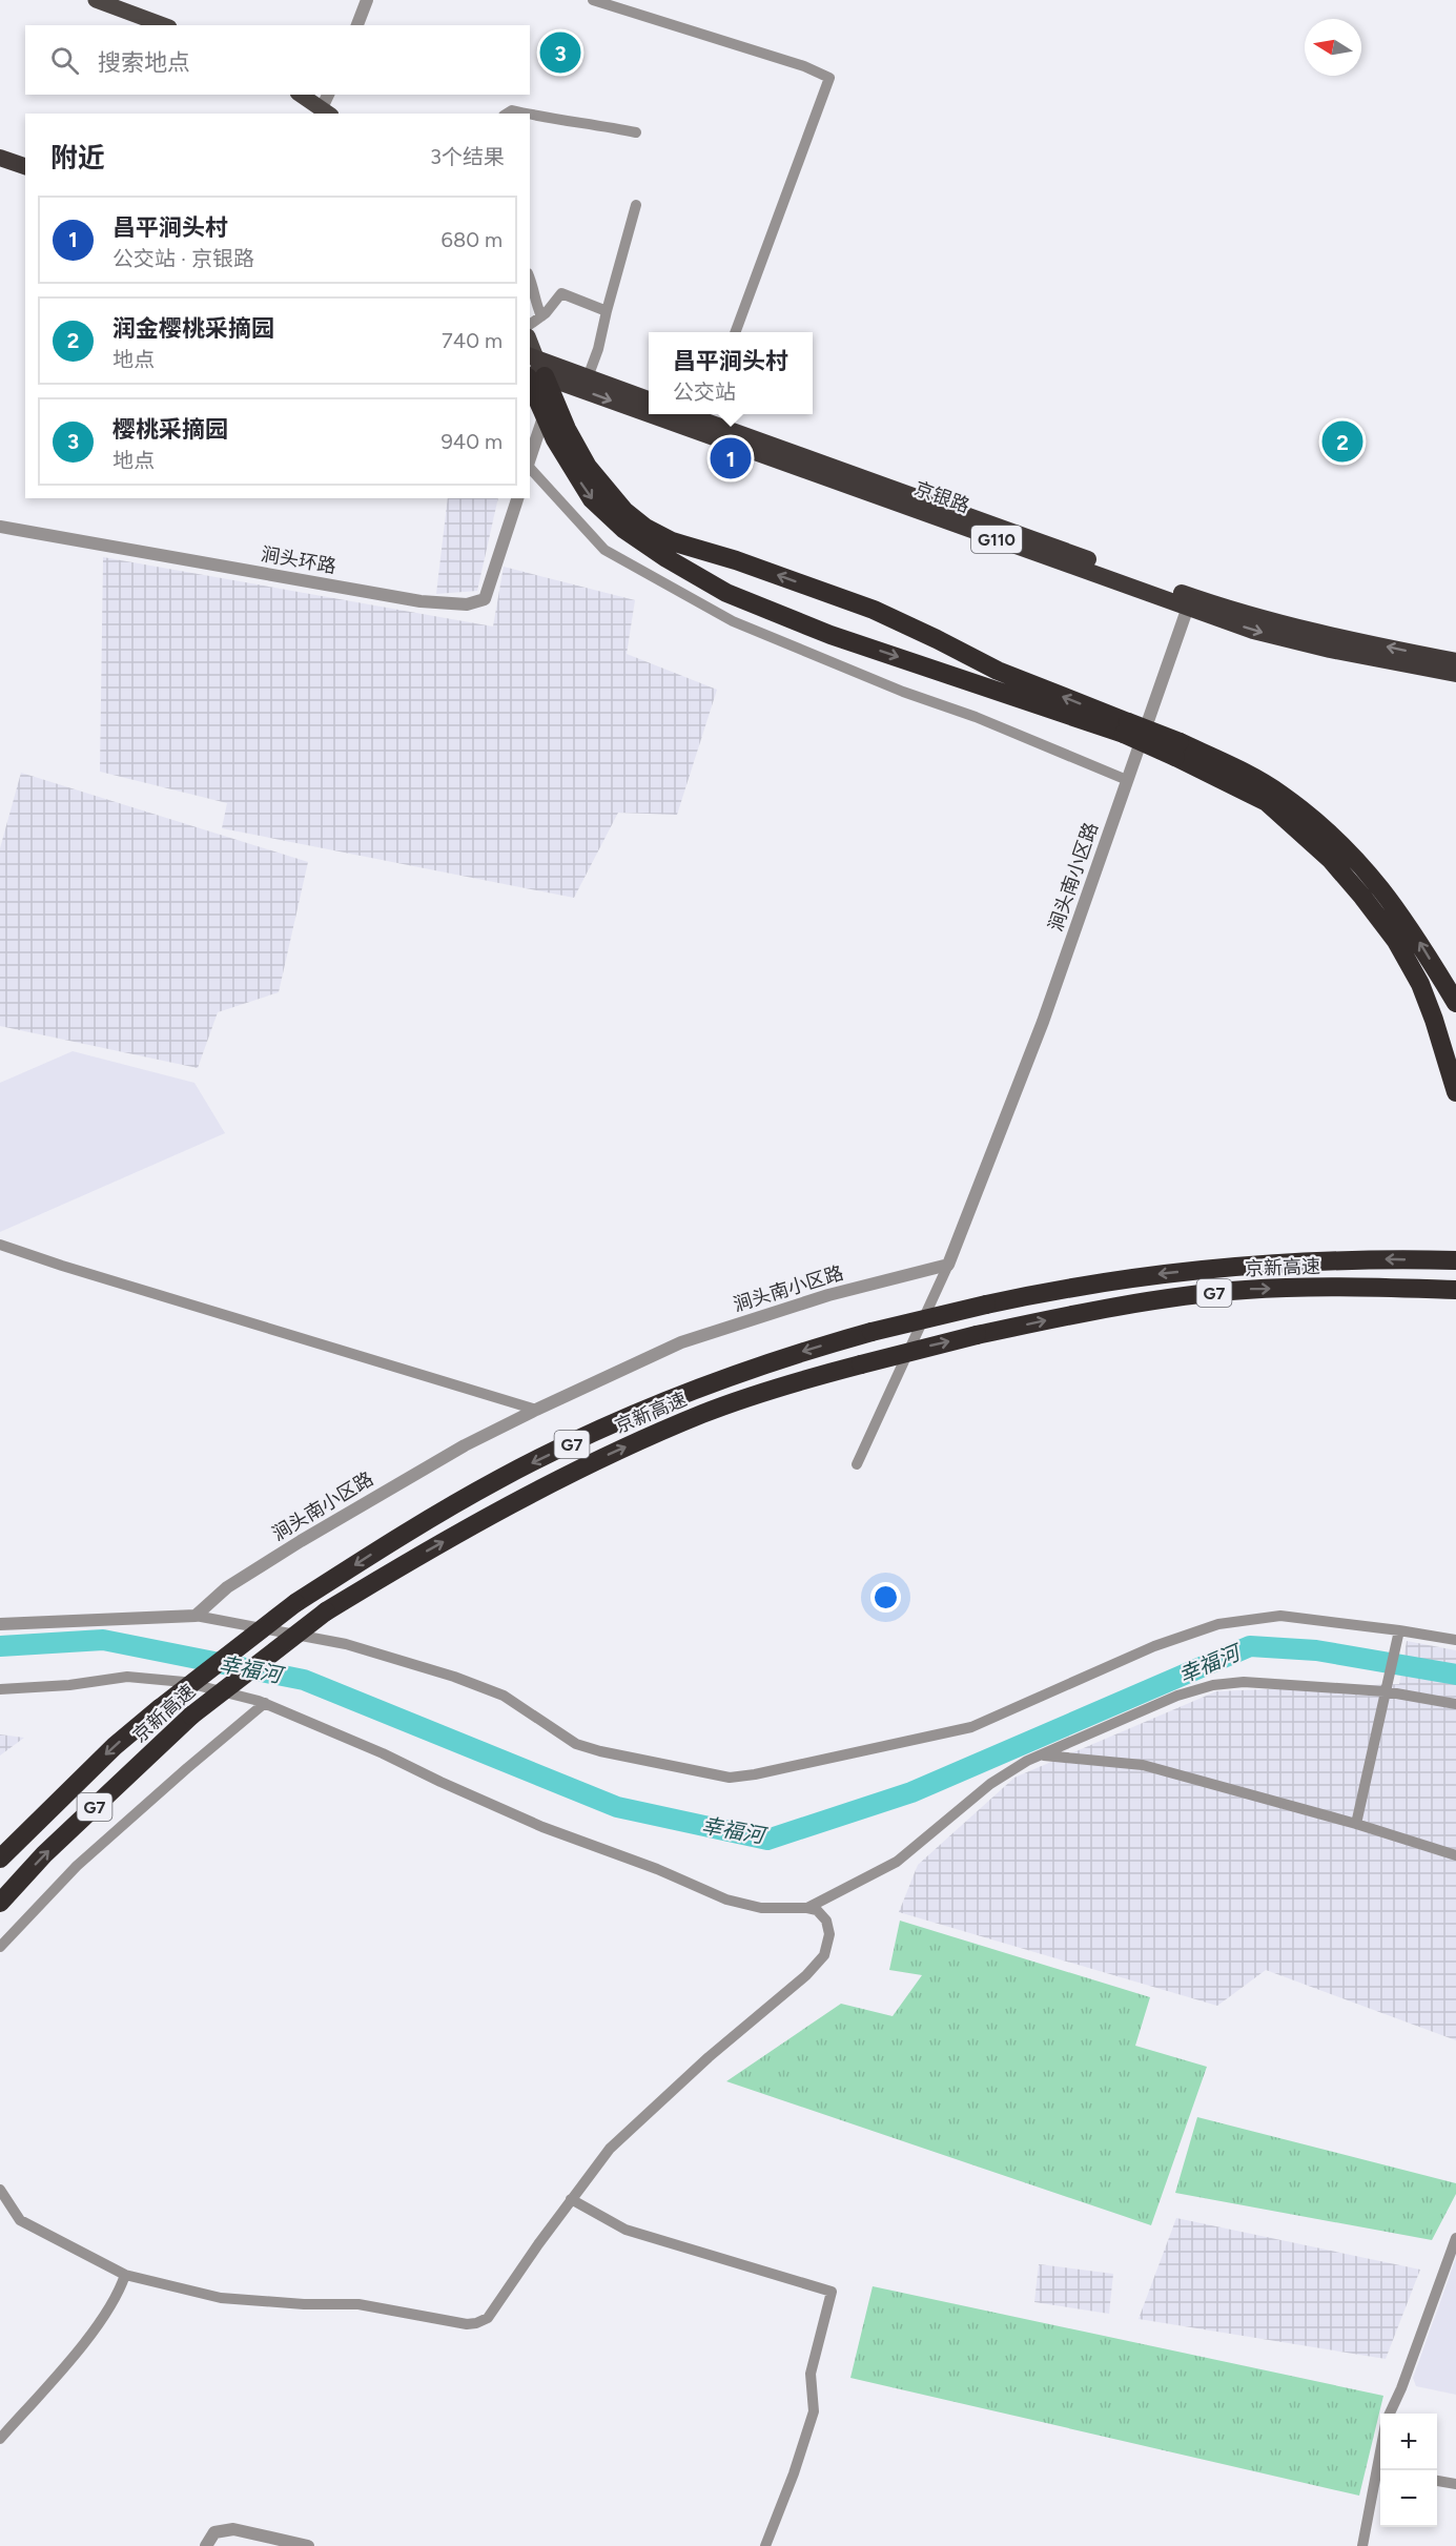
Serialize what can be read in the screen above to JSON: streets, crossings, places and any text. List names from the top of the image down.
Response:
{
  "streets": {
    "highway": [
      "京银路",
      "G110",
      "京新高速",
      "G7"
    ],
    "street": ["涧头环路", "涧头南小区路"]
  },
  "crossings": [
    ["京银路", "涧头南小区路"]
  ],
  "water": ["幸福河"],
  "north": "left",
  "page": {
    "search": "搜索地点",
    "pins": ["3", "2", "1"],
    "heading": ["附近", "3个结果"],
    "list": [
      {
        "mark": "1",
        "name": "昌平涧头村",
        "note": "公交站 · 京银路",
        "value": "680 m"
      },
      {
        "mark": "2",
        "name": "润金樱桃采摘园",
        "note": "地点",
        "value": "740 m"
      },
      {
        "mark": "3",
        "name": "樱桃采摘园",
        "note": "地点",
        "value": "940 m"
      }
    ],
    "popup": ["昌平涧头村", "公交站"],
    "map_buttons": ["+", "−"]
  }
}
